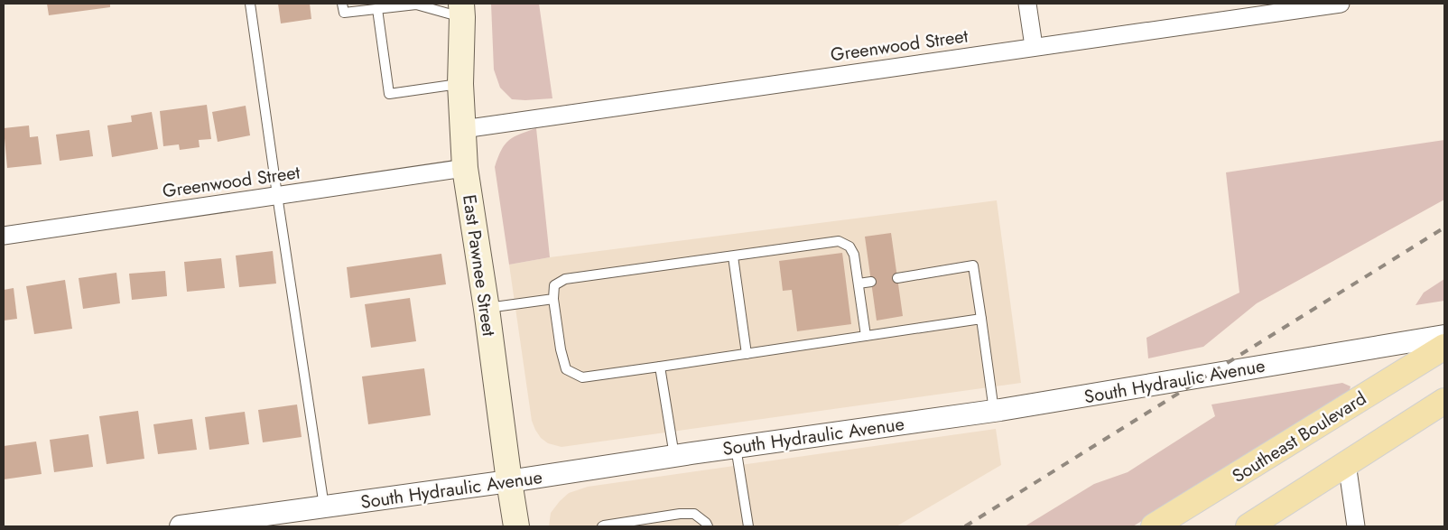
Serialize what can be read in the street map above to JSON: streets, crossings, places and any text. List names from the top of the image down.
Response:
{
  "streets": {
    "main road": ["East Pawnee Street", "Southeast Boulevard"],
    "street": ["Greenwood Street", "South Hydraulic Avenue"]
  },
  "crossings": [
    ["Greenwood Street", "East Pawnee Street"],
    ["East Pawnee Street", "South Hydraulic Avenue"]
  ]
}
